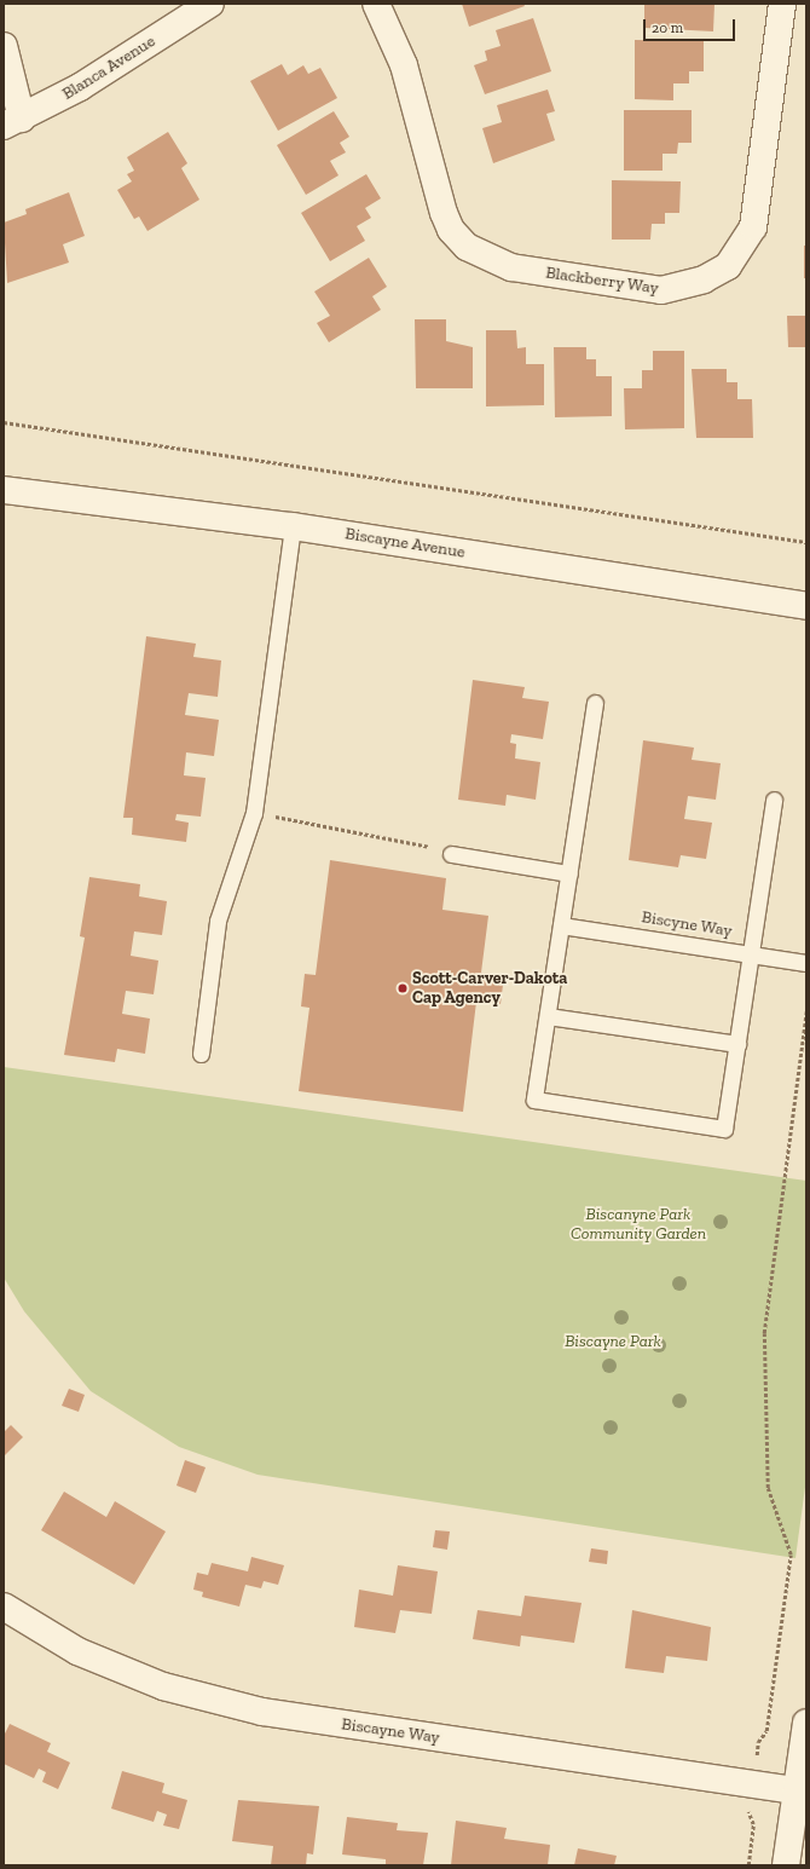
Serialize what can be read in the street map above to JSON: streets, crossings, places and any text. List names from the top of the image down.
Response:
{
  "streets": {
    "street": [
      "Blanca Avenue",
      "Blackberry Way",
      "Biscayne Avenue",
      "Biscayne Way"
    ],
    "lane": ["Biscyne Way"]
  },
  "parks": ["Biscanyne Park Community Garden", "Biscayne Park"],
  "places": ["Scott-Carver-Dakota Cap Agency"],
  "scale_bar": "20 m"
}
